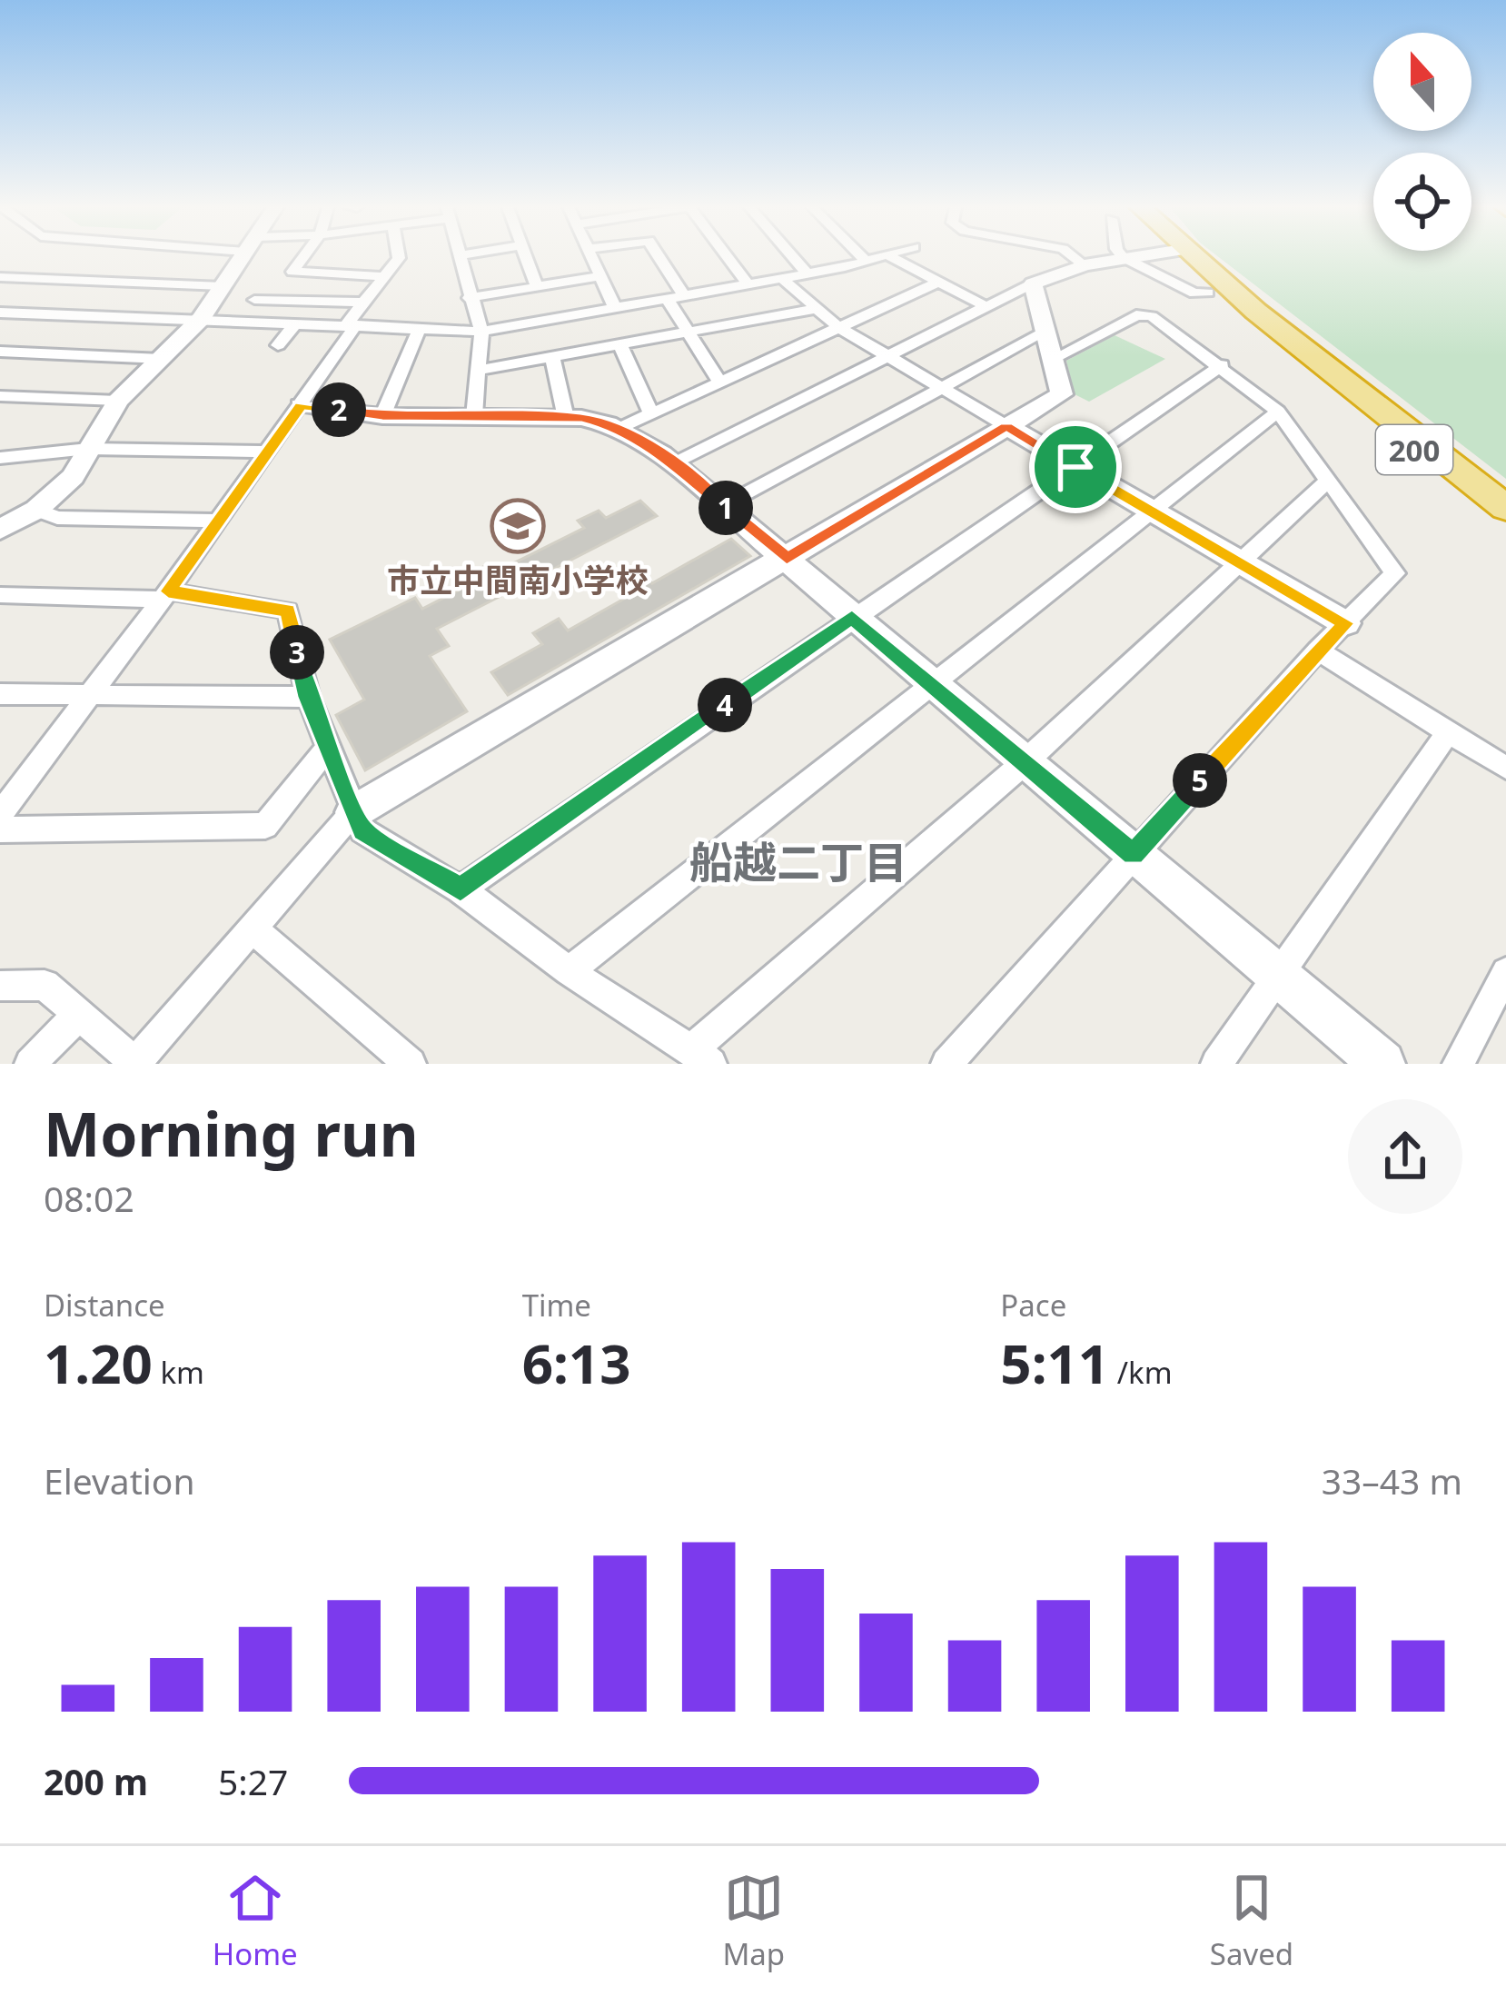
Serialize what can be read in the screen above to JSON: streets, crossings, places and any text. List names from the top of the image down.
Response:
{
  "streets": {
    "highway": ["200"]
  },
  "districts": ["船越二丁目"],
  "places": {
    "school or university": ["市立中間南小学校"]
  },
  "north": "top",
  "page": {
    "pins": [
      "2",
      "1",
      "3",
      "4",
      "5"
    ],
    "heading": ["Morning run", "08:02"],
    "stats": [
      ["Distance", "1.20 km"],
      ["Time", "6:13"],
      ["Pace", "5:11 /km"]
    ],
    "chart": ["Elevation", "33–43 m"],
    "list": [
      {
        "name": "200 m",
        "note": "5:27"
      }
    ],
    "tabs": ["Home", "Map", "Saved"]
  }
}
